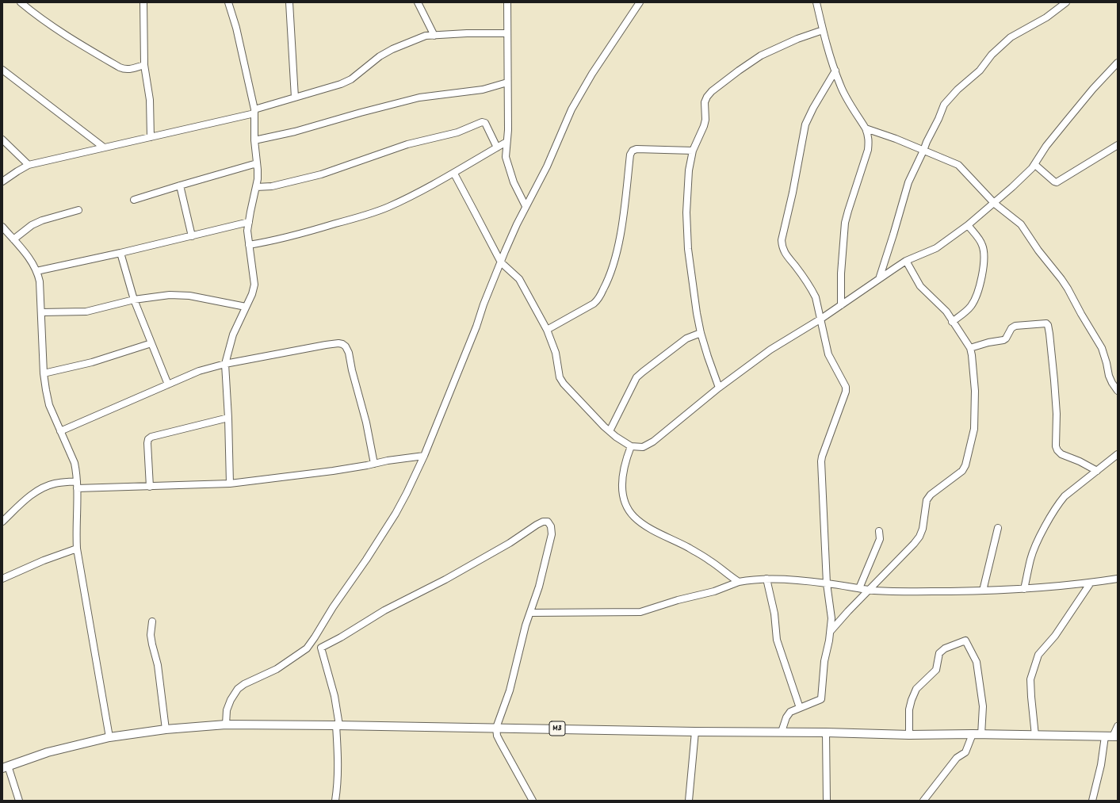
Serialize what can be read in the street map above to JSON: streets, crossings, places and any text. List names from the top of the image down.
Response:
{
  "streets": {
    "main road": ["M3"]
  }
}
